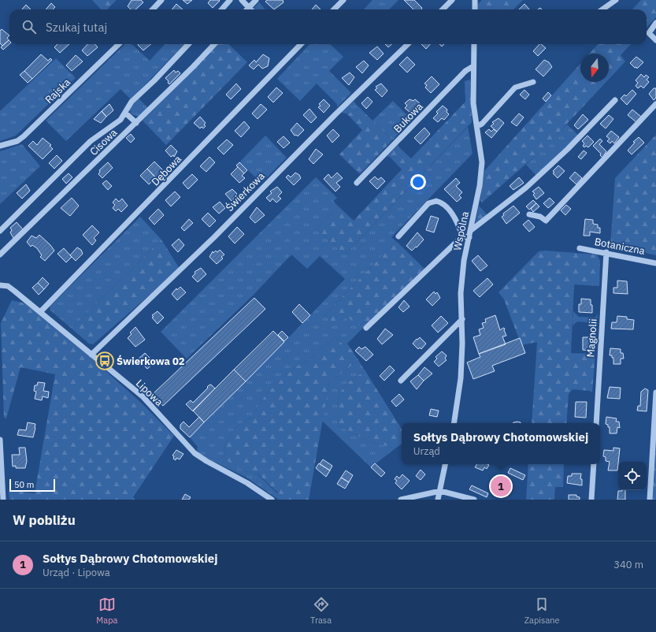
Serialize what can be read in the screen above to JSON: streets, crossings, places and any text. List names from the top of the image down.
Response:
{
  "streets": {
    "street": [
      "Rajska",
      "Bukowa",
      "Cisowa",
      "Dębowa",
      "Świerkowa",
      "Wspólna",
      "Botaniczna",
      "Magnolii",
      "Lipowa"
    ]
  },
  "crossings": [
    ["Bukowa", "Wspólna"],
    ["Dębowa", "Lipowa"],
    ["Świerkowa", "Lipowa"],
    ["Botaniczna", "Magnolii"]
  ],
  "places": {
    "bus stop": ["Świerkowa 02"]
  },
  "scale_bar": "50 m",
  "north": "bottom",
  "page": {
    "search": "Szukaj tutaj",
    "popup": ["Sołtys Dąbrowy Chotomowskiej", "Urząd"],
    "pins": "1",
    "scale": "50 m",
    "heading": "W pobliżu",
    "list": [
      {
        "mark": "1",
        "name": "Sołtys Dąbrowy Chotomowskiej",
        "note": "Urząd · Lipowa",
        "value": "340 m"
      }
    ],
    "nav": ["Mapa", "Trasa", "Zapisane"]
  }
}
